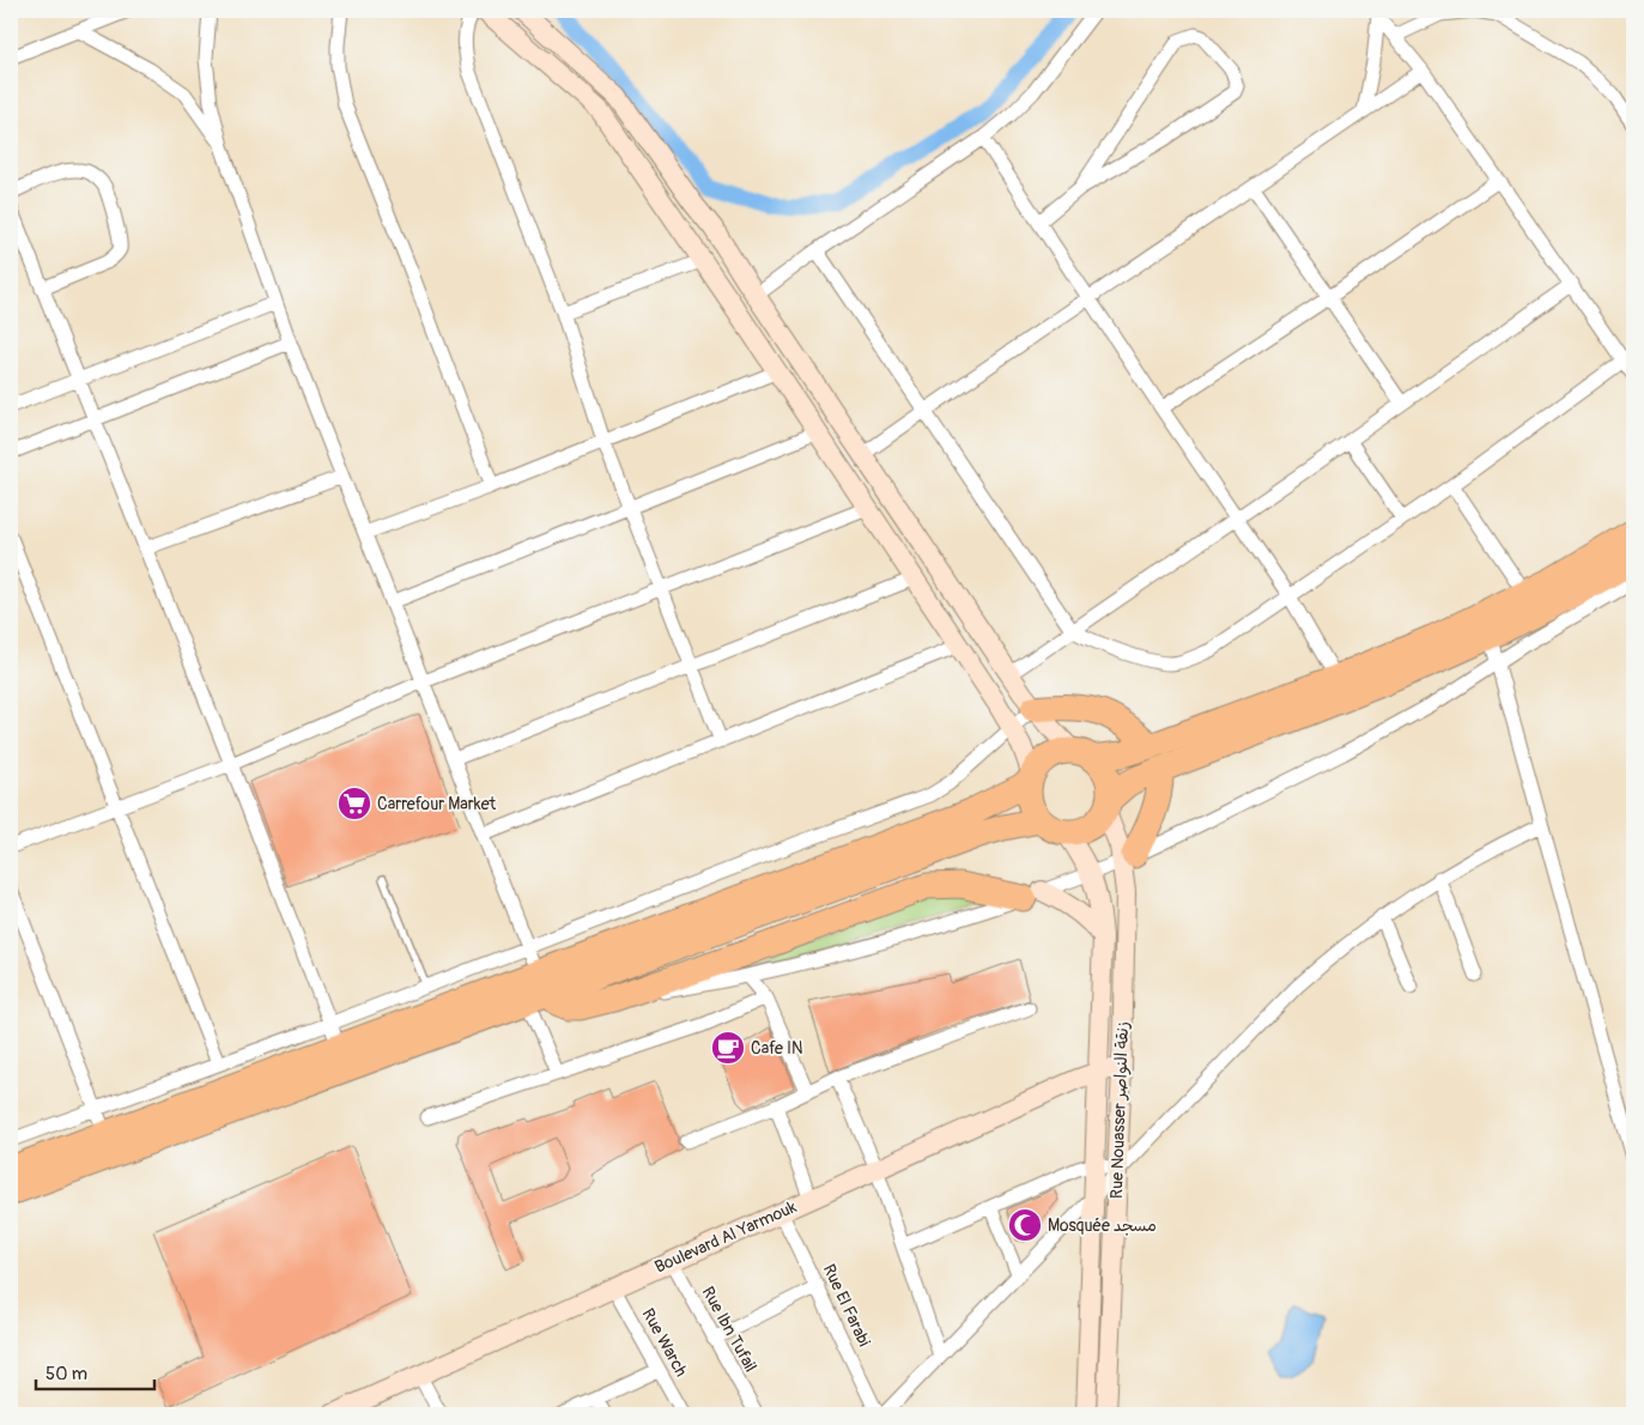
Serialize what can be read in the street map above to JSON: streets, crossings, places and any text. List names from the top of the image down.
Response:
{
  "streets": {
    "main road": ["Rue Nouasser زنقة النواصر", "Boulevard Al Yarmouk"],
    "street": ["Rue El Farabi", "Rue Ibn Tufail", "Rue Warch"]
  },
  "crossings": [
    ["Rue Nouasser زنقة النواصر", "Boulevard Al Yarmouk"],
    ["Boulevard Al Yarmouk", "Rue El Farabi"],
    ["Boulevard Al Yarmouk", "Rue Ibn Tufail"],
    ["Boulevard Al Yarmouk", "Rue Warch"]
  ],
  "places": {
    "supermarket": ["Carrefour Market"],
    "cafe": ["Cafe IN"],
    "mosque": ["Mosquée مسجد"]
  },
  "scale_bar": "50 m"
}
